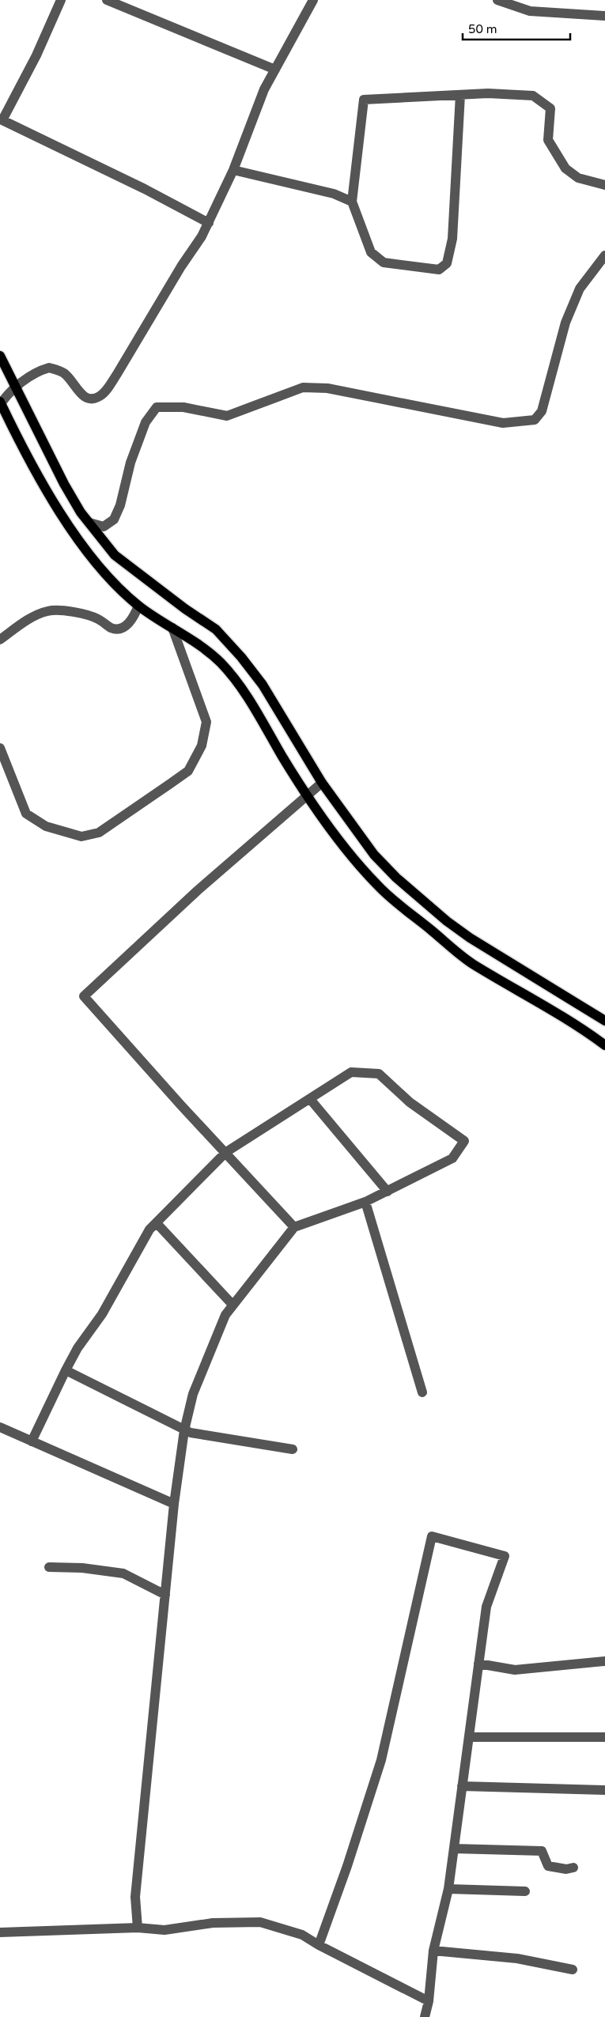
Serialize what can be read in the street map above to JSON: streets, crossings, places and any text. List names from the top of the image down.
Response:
{
  "scale_bar": "50 m"
}
